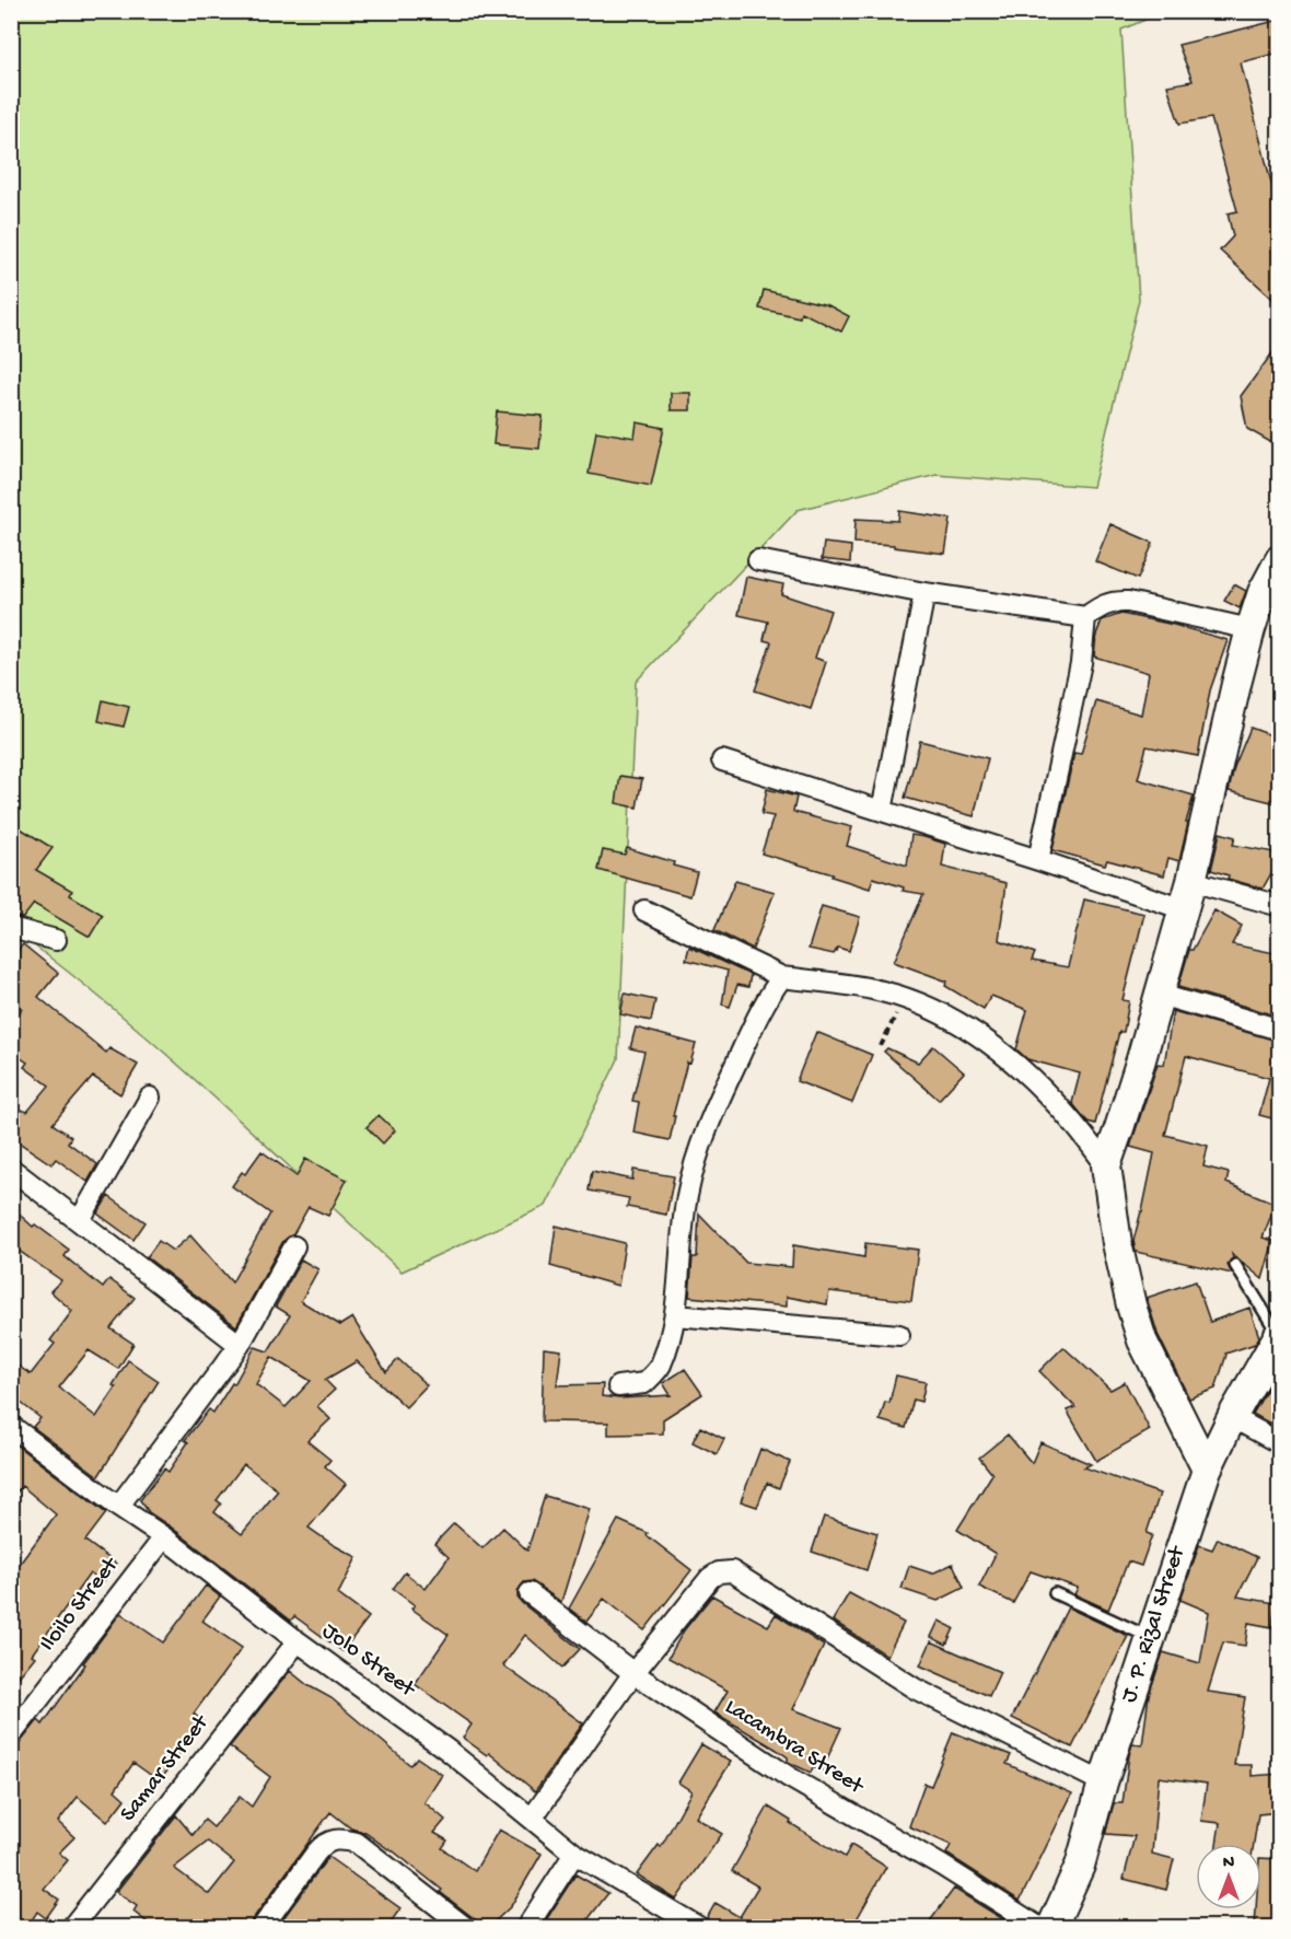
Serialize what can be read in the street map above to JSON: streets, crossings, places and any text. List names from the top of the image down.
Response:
{
  "streets": {
    "street": [
      "Iloilo Street",
      "J. P. Rizal Street",
      "Jolo Street",
      "Lacambra Street",
      "Samar Street"
    ]
  },
  "crossings": [
    ["Iloilo Street", "Jolo Street"],
    ["Jolo Street", "Samar Street"]
  ],
  "north": "top"
}
